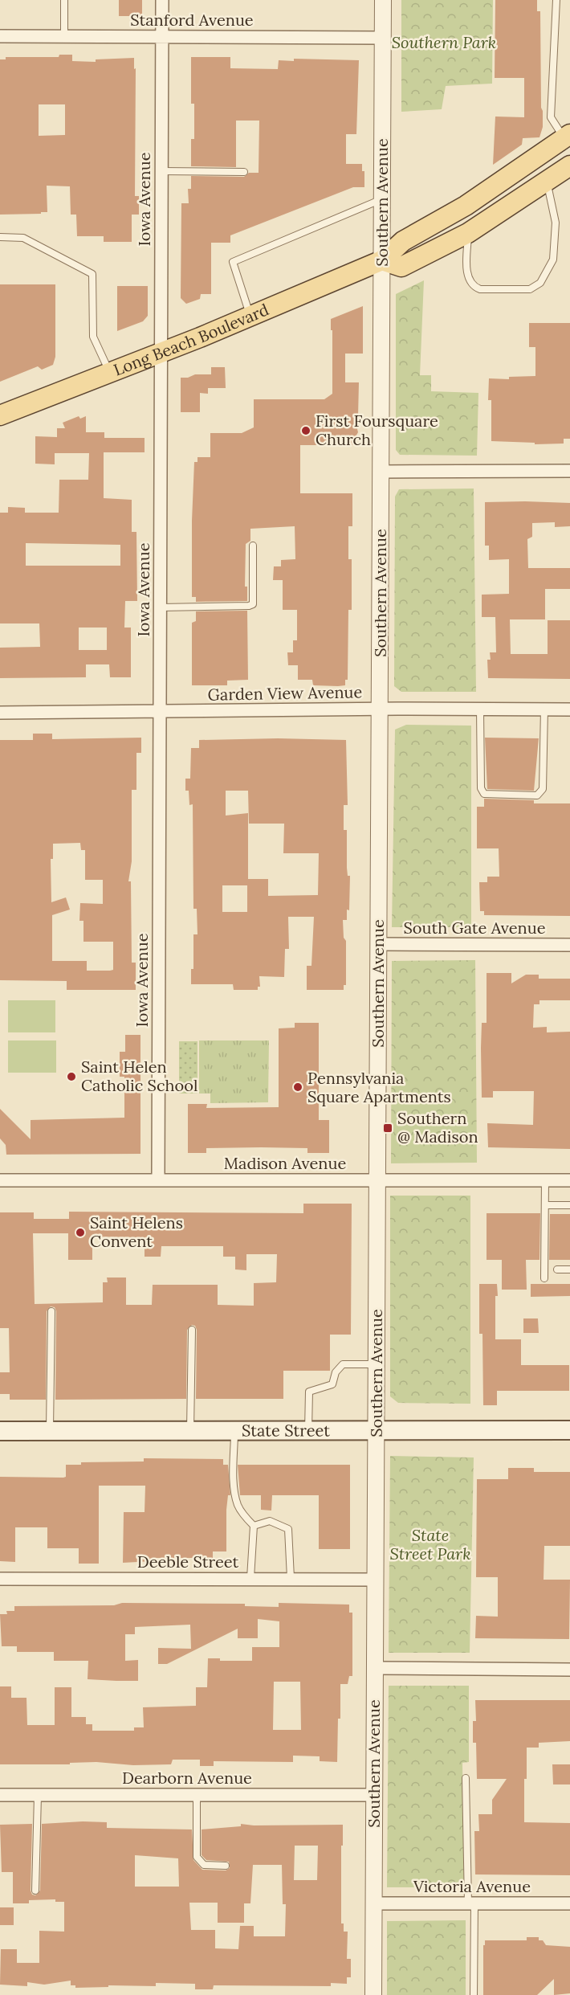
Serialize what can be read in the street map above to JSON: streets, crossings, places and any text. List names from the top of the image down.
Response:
{
  "streets": {
    "main road": ["Long Beach Boulevard", "State Street"],
    "street": [
      "Stanford Avenue",
      "Iowa Avenue",
      "Southern Avenue",
      "Garden View Avenue",
      "South Gate Avenue",
      "Madison Avenue",
      "Deeble Street",
      "Dearborn Avenue",
      "Victoria Avenue"
    ]
  },
  "crossings": [
    ["Stanford Avenue", "Iowa Avenue"],
    ["Stanford Avenue", "Southern Avenue"],
    ["Iowa Avenue", "Long Beach Boulevard"],
    ["Iowa Avenue", "Garden View Avenue"],
    ["Iowa Avenue", "Madison Avenue"],
    ["Southern Avenue", "Long Beach Boulevard"],
    ["Southern Avenue", "Garden View Avenue"],
    ["Southern Avenue", "South Gate Avenue"],
    ["Southern Avenue", "Madison Avenue"],
    ["Southern Avenue", "State Street"],
    ["Southern Avenue", "Deeble Street"],
    ["Southern Avenue", "Dearborn Avenue"],
    ["Southern Avenue", "Victoria Avenue"]
  ],
  "parks": ["Southern Park", "State Street Park"],
  "places": {
    "other": [
      "First Foursquare Church",
      "Saint Helen Catholic School",
      "Pennsylvania Square Apartments",
      "Saint Helens Convent"
    ],
    "transit": ["Southern @ Madison"]
  }
}
